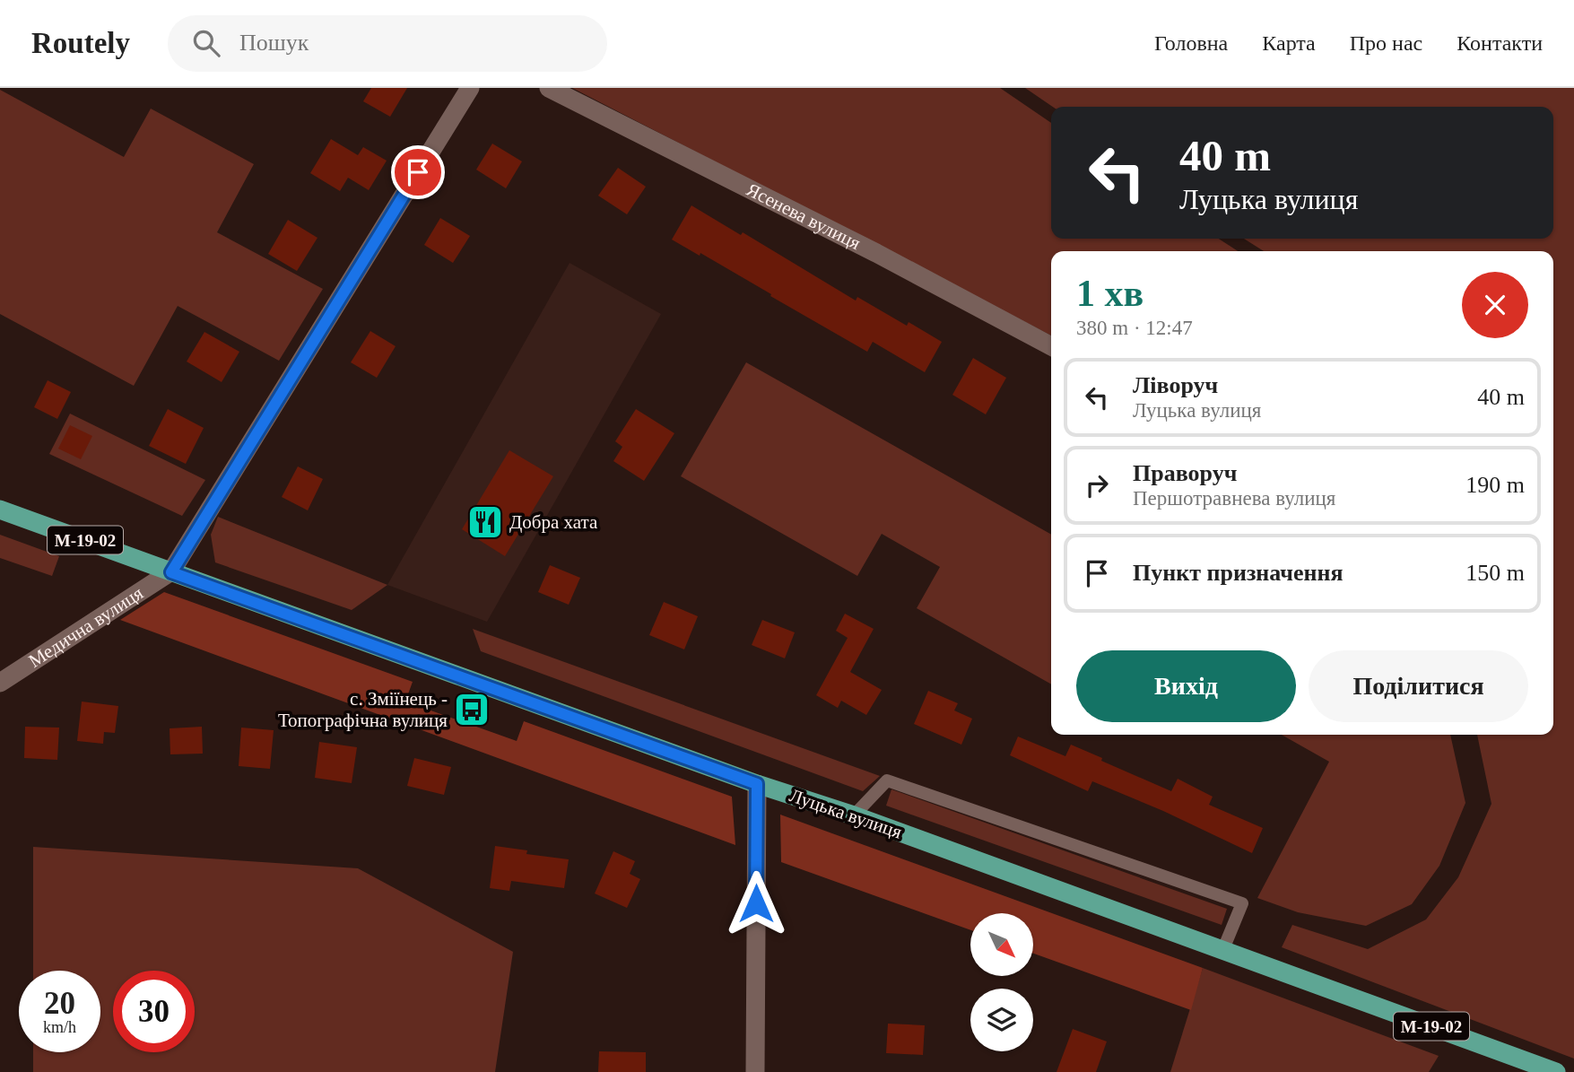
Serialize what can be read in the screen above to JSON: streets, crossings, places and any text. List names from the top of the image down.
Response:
{
  "streets": {
    "main road": ["М-19-02", "Луцька вулиця"],
    "street": ["Ясенева вулиця", "Медична вулиця"]
  },
  "crossings": [
    ["Медична вулиця", "Луцька вулиця"]
  ],
  "places": {
    "restaurant": ["Добра хата"],
    "bus stop": ["с. Зміїнець - Топографічна вулиця"]
  },
  "north": "bottom right",
  "page": {
    "header": "Routely",
    "search": "Пошук",
    "nav": [
      "Головна",
      "Карта",
      "Про нас",
      "Контакти"
    ],
    "turn": ["40 m", "Луцька вулиця"],
    "heading": ["1 хв", "380 m · 12:47"],
    "list": [
      {
        "name": "Ліворуч",
        "note": "Луцька вулиця",
        "value": "40 m"
      },
      {
        "name": "Праворуч",
        "note": "Першотравнева вулиця",
        "value": "190 m"
      },
      {
        "name": "Пункт призначення",
        "value": "150 m"
      }
    ],
    "buttons": ["Вихід", "Поділитися"],
    "speed": "20 km/h",
    "limit": "30"
  }
}
